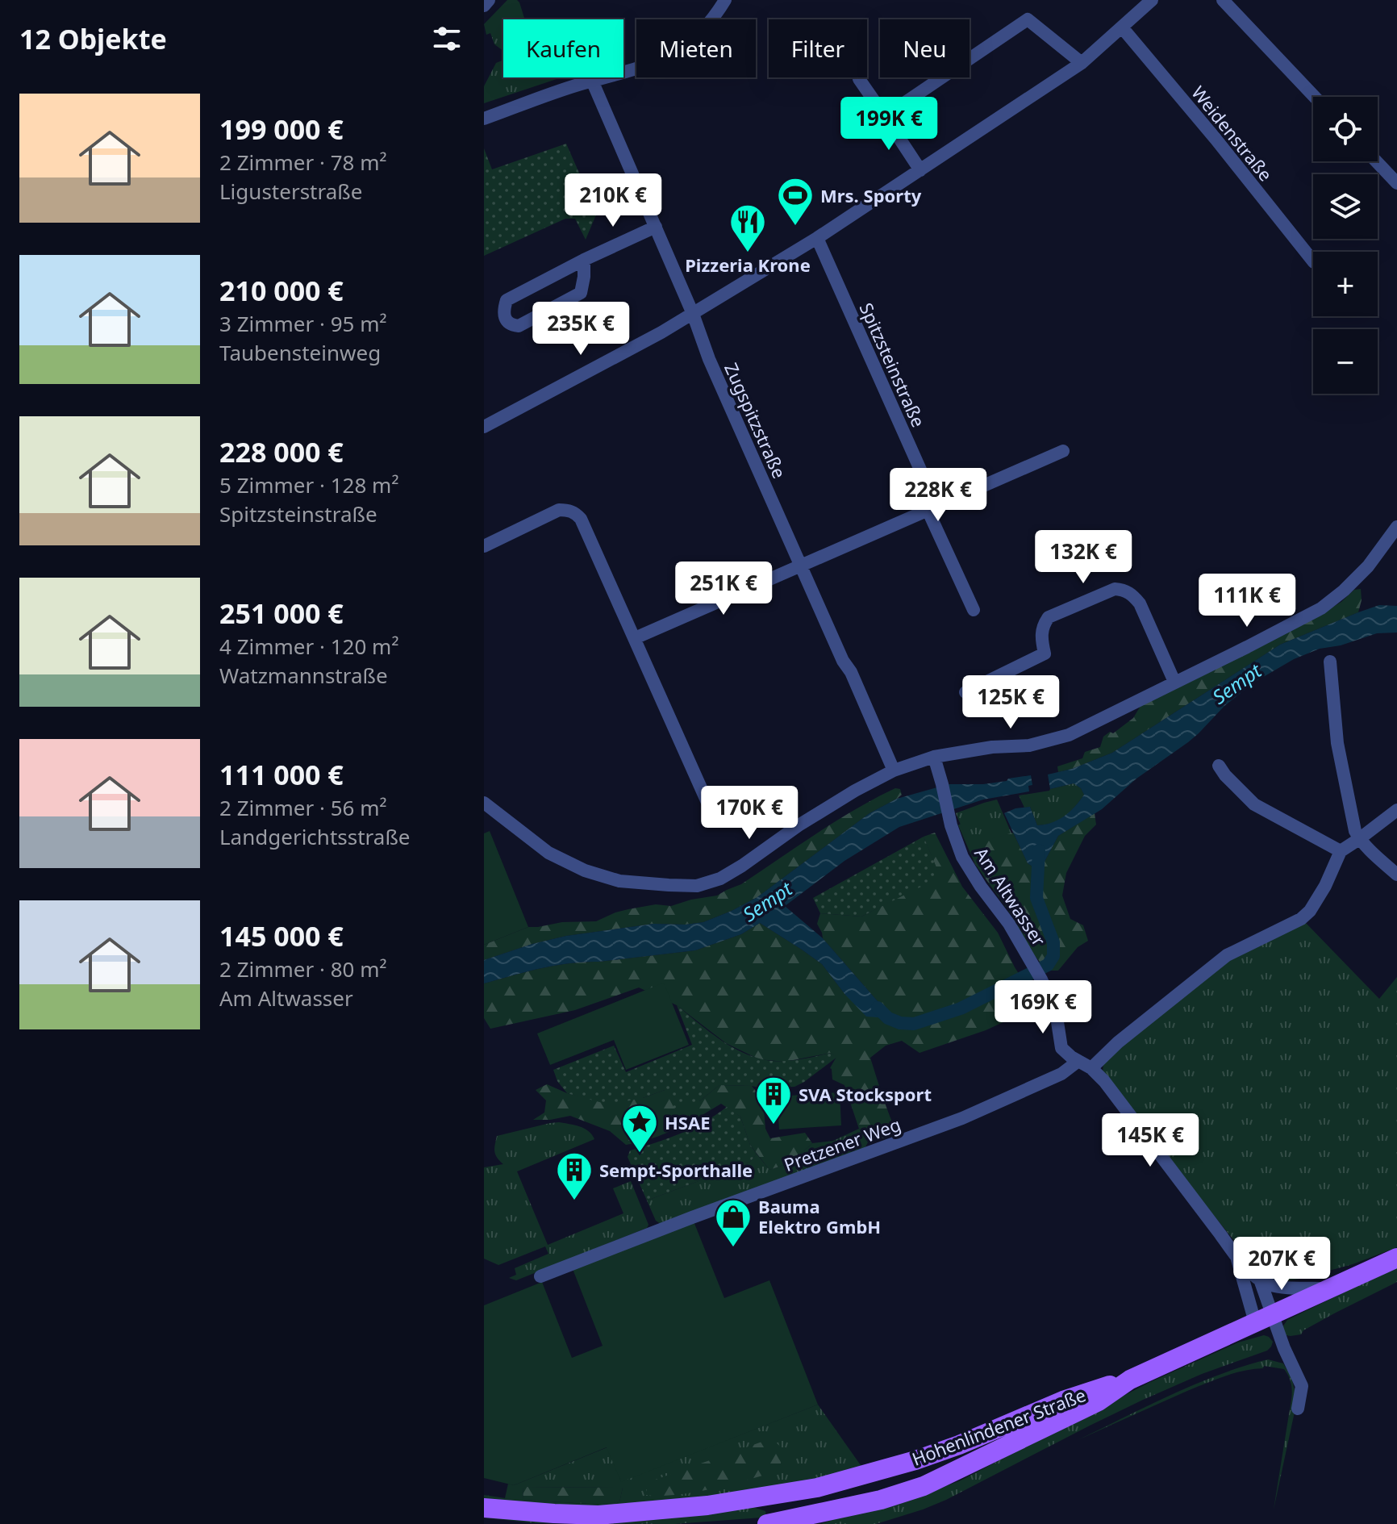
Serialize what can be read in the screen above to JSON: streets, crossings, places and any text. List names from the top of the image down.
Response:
{
  "streets": {
    "main road": ["Hohenlindener Straße"],
    "street": [
      "Weidenstraße",
      "Spitzsteinstraße",
      "Zugspitzstraße",
      "Am Altwasser",
      "Pretzener Weg"
    ]
  },
  "crossings": [
    ["Am Altwasser", "Pretzener Weg"],
    ["Am Altwasser", "Hohenlindener Straße"]
  ],
  "water": ["Sempt"],
  "places": {
    "sports": ["Mrs. Sporty"],
    "restaurant": ["Pizzeria Krone"],
    "building": ["SVA Stocksport", "Sempt-Sporthalle"],
    "place": ["HSAE"],
    "shop": ["Bauma Elektro GmbH"]
  },
  "page": {
    "heading": "12 Objekte",
    "chip": [
      "Kaufen",
      "Mieten",
      "Filter",
      "Neu"
    ],
    "list": [
      {
        "name": "199 000 €",
        "note": "2 Zimmer · 78 m² · Ligusterstraße"
      },
      {
        "name": "210 000 €",
        "note": "3 Zimmer · 95 m² · Taubensteinweg"
      },
      {
        "name": "228 000 €",
        "note": "5 Zimmer · 128 m² · Spitzsteinstraße"
      },
      {
        "name": "251 000 €",
        "note": "4 Zimmer · 120 m² · Watzmannstraße"
      },
      {
        "name": "111 000 €",
        "note": "2 Zimmer · 56 m² · Landgerichtsstraße"
      },
      {
        "name": "145 000 €",
        "note": "2 Zimmer · 80 m² · Am Altwasser"
      }
    ],
    "map_buttons": ["+", "−"],
    "price": [
      "199K €",
      "210K €",
      "235K €",
      "228K €",
      "132K €",
      "251K €",
      "111K €",
      "125K €",
      "170K €",
      "169K €",
      "145K €",
      "207K €"
    ]
  }
}
